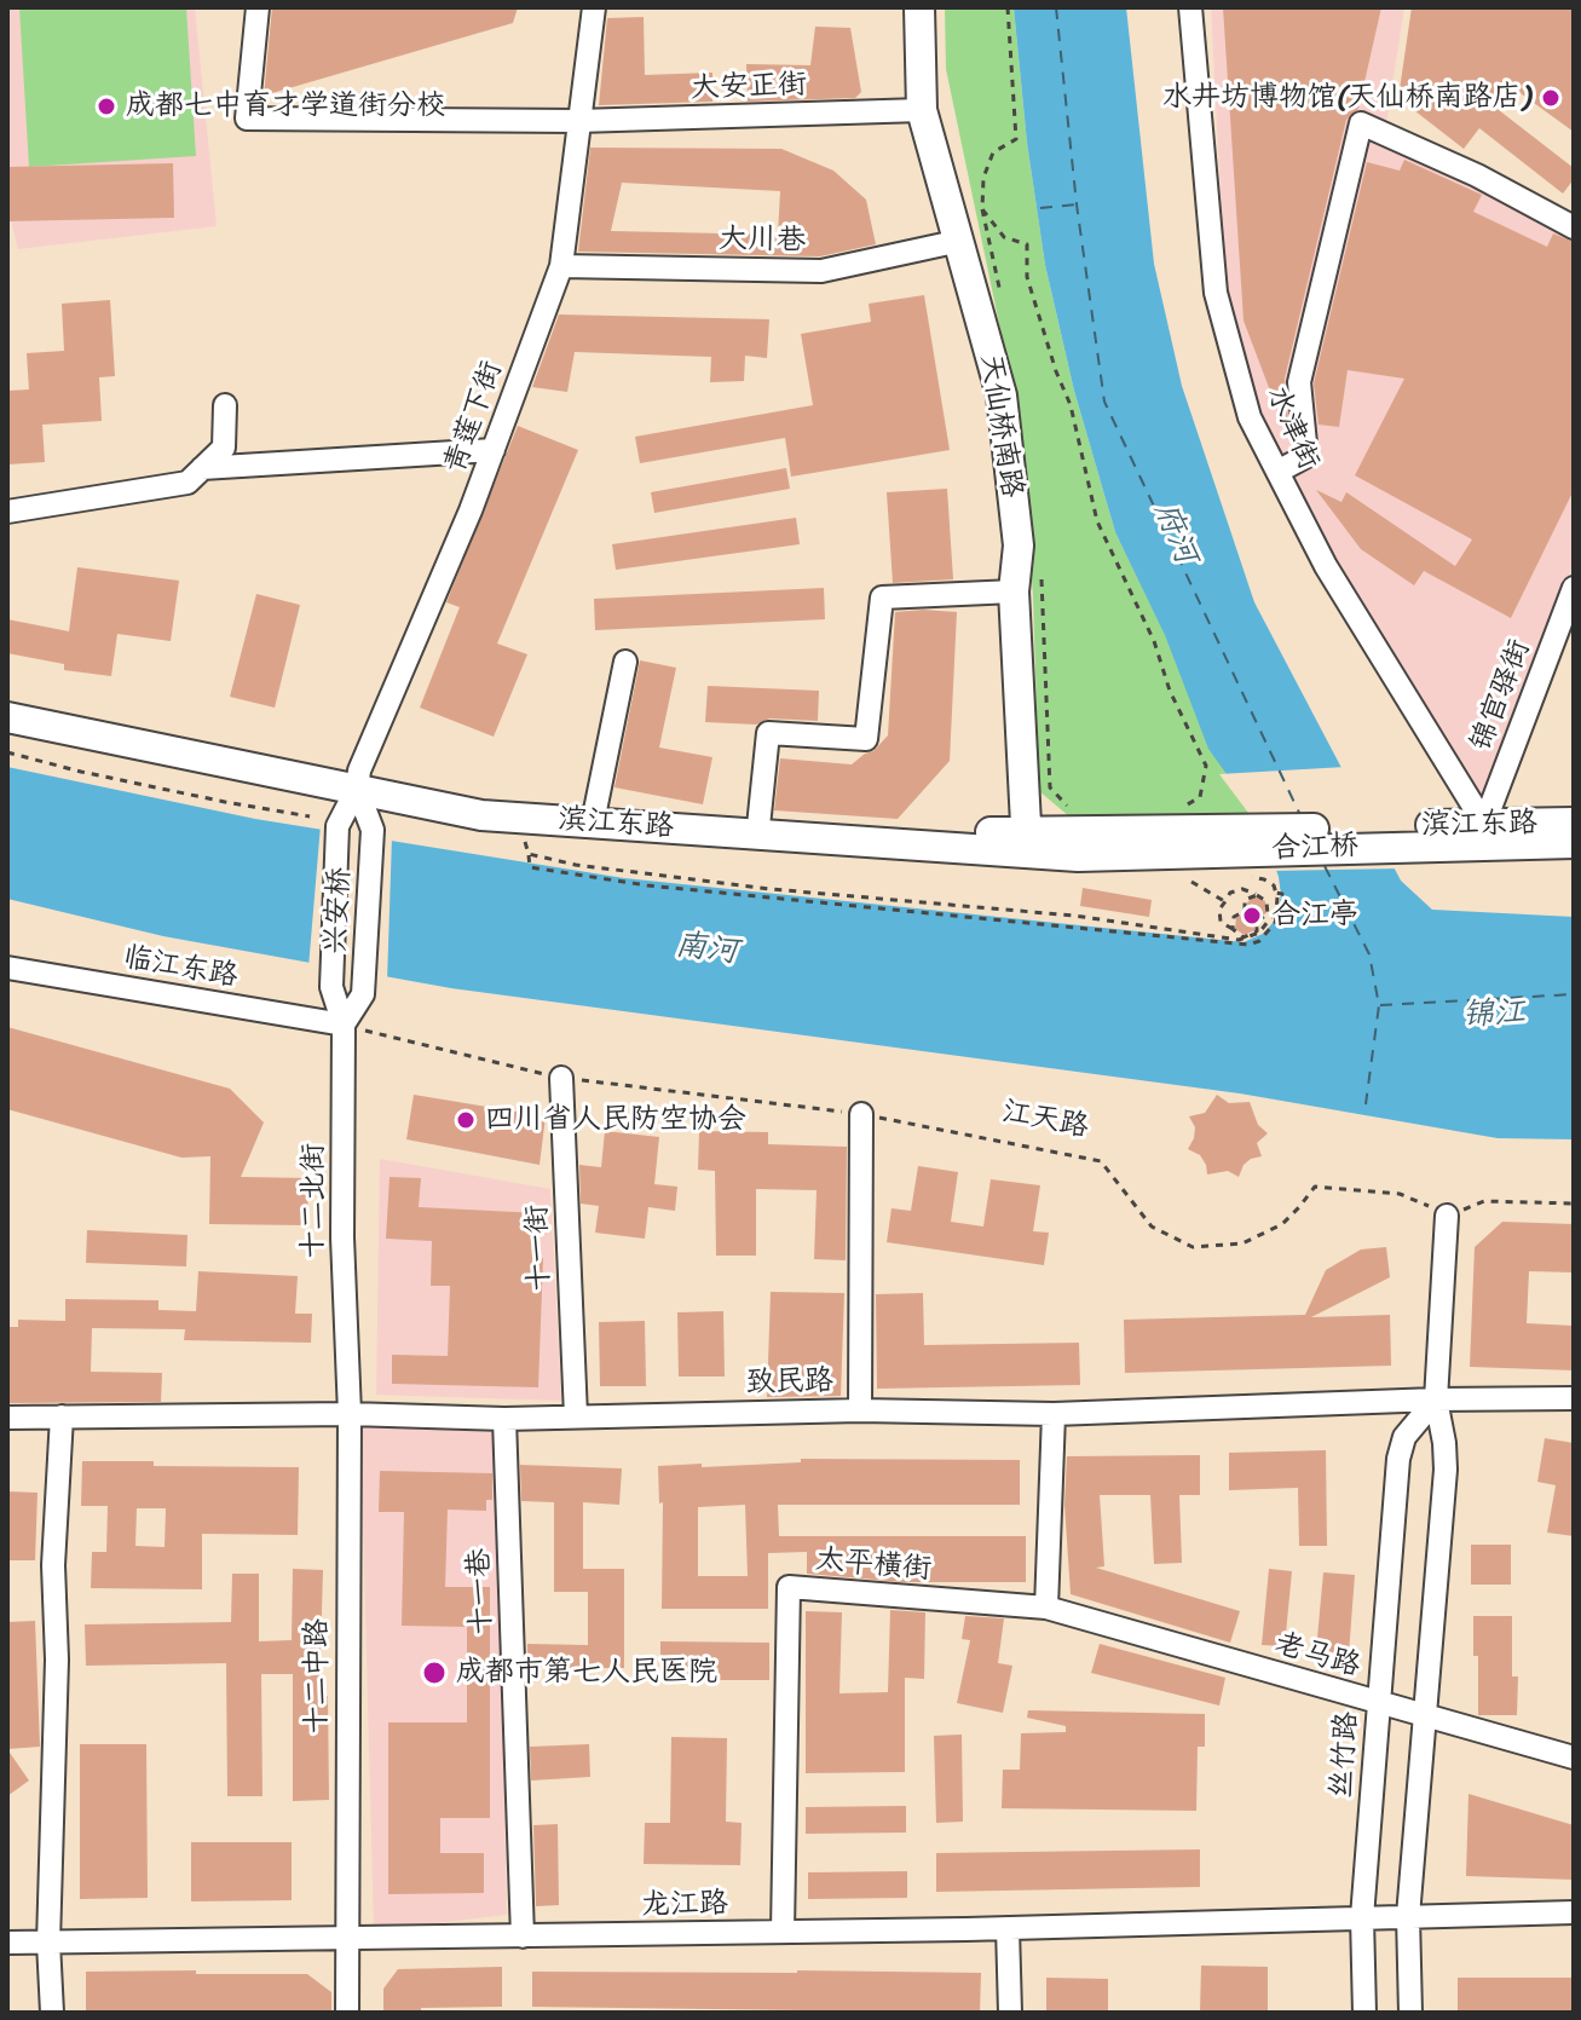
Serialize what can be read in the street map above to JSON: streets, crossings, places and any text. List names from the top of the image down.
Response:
{
  "streets": {
    "main road": ["天仙桥南路", "滨江东路", "合江桥"],
    "street": [
      "大安正街",
      "大川巷",
      "青莲下街",
      "水津街",
      "锦官驿街",
      "兴安桥",
      "临江东路",
      "十二北街",
      "十一街",
      "致民路",
      "太平横街",
      "十一巷",
      "老马路",
      "十二中路",
      "丝竹路",
      "龙江路"
    ],
    "path": ["江天路"]
  },
  "crossings": [
    ["大安正街", "青莲下街"],
    ["大安正街", "天仙桥南路"],
    ["大川巷", "青莲下街"],
    ["大川巷", "天仙桥南路"],
    ["青莲下街", "滨江东路"],
    ["青莲下街", "兴安桥"],
    ["青莲下街", "临江东路"],
    ["青莲下街", "江天路"],
    ["青莲下街", "十二北街"],
    ["天仙桥南路", "滨江东路"],
    ["水津街", "锦官驿街"],
    ["水津街", "滨江东路"],
    ["锦官驿街", "滨江东路"],
    ["滨江东路", "合江桥"],
    ["滨江东路", "兴安桥"],
    ["兴安桥", "临江东路"],
    ["兴安桥", "江天路"],
    ["兴安桥", "十二北街"],
    ["临江东路", "江天路"],
    ["临江东路", "十二北街"],
    ["江天路", "十二北街"],
    ["江天路", "十一街"],
    ["十二北街", "致民路"],
    ["十二北街", "十二中路"],
    ["十一街", "致民路"],
    ["致民路", "十一巷"],
    ["致民路", "十二中路"],
    ["致民路", "丝竹路"],
    ["太平横街", "老马路"],
    ["太平横街", "龙江路"],
    ["十一巷", "龙江路"],
    ["老马路", "丝竹路"],
    ["十二中路", "龙江路"],
    ["丝竹路", "龙江路"]
  ],
  "water": ["府河", "南河", "锦江"],
  "places": [
    "水井坊博物馆(天仙桥南路店)",
    "成都七中育才学道街分校",
    "合江亭",
    "四川省人民防空协会",
    "成都市第七人民医院"
  ]
}
